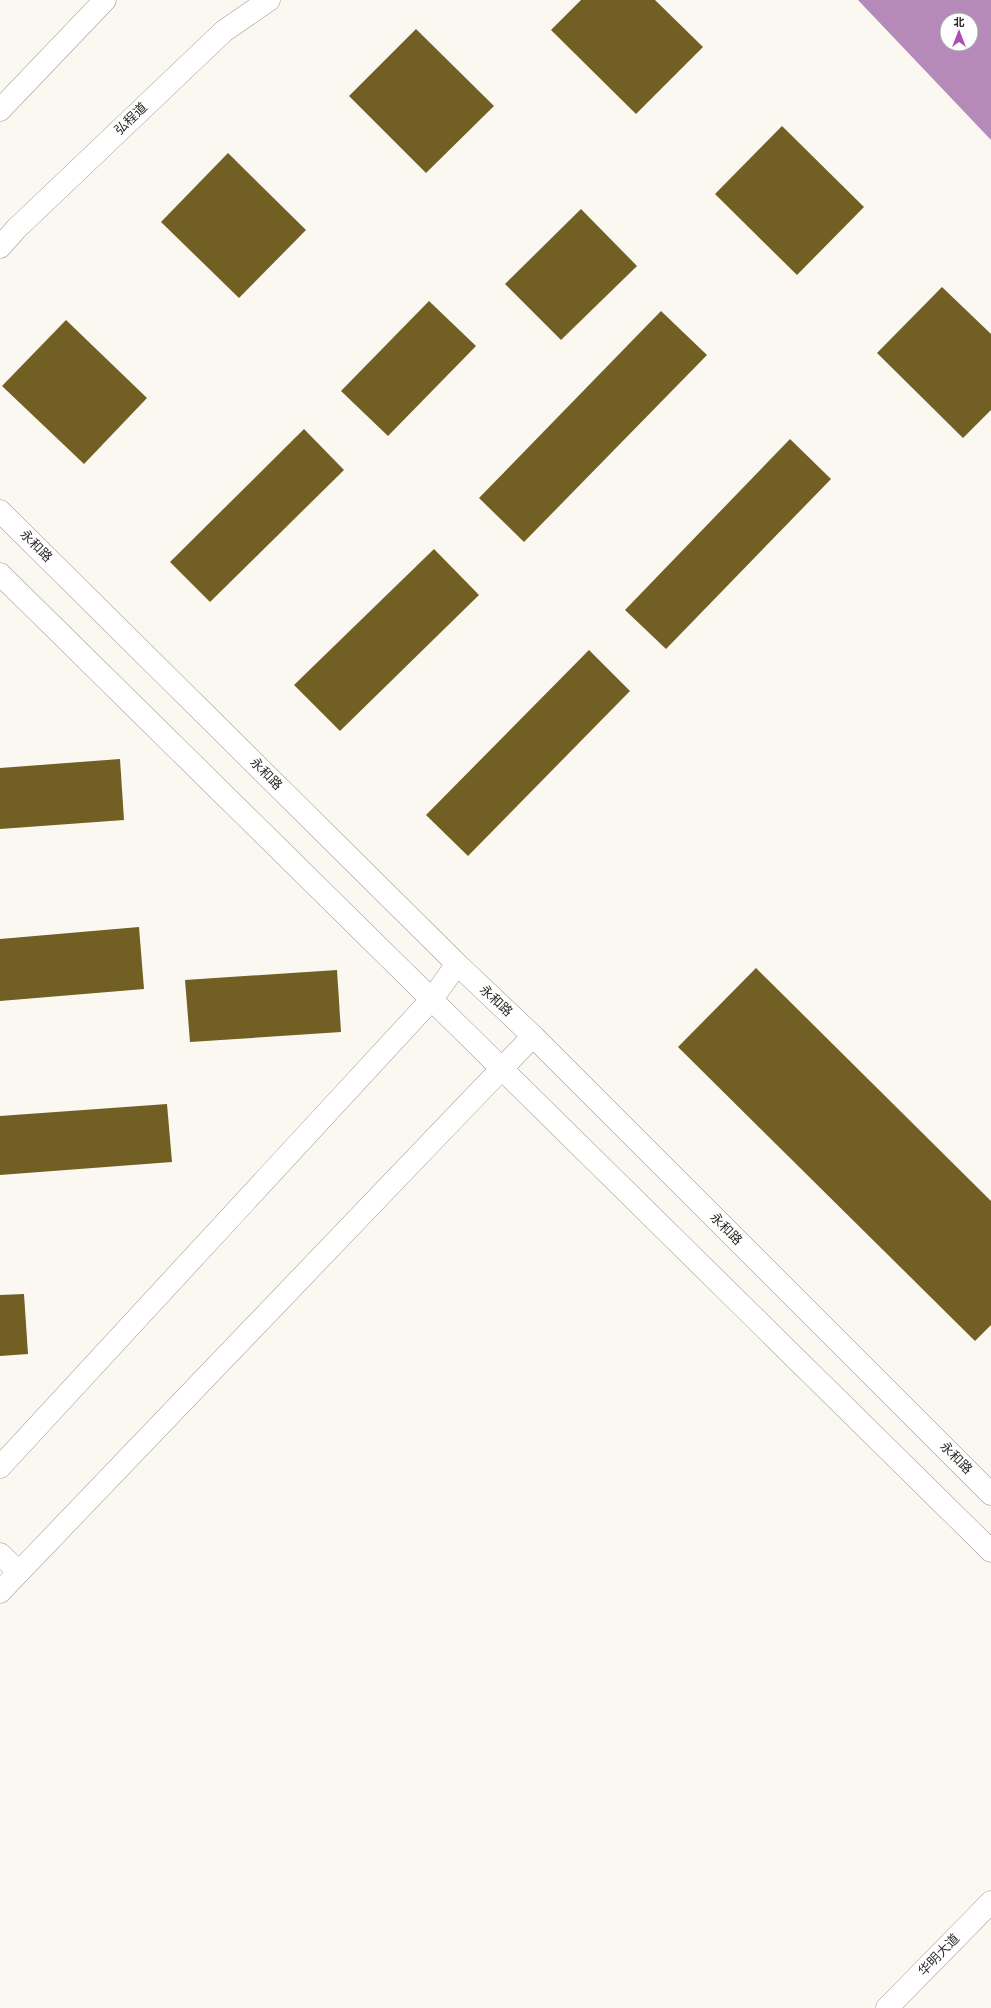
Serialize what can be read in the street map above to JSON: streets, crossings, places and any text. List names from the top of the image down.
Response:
{
  "streets": {
    "street": ["弘程道", "永和路", "华明大道"]
  },
  "north": "top"
}
